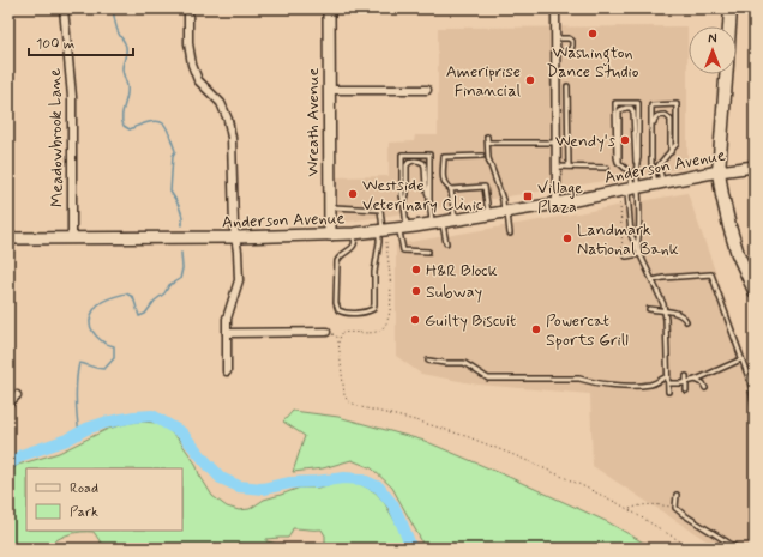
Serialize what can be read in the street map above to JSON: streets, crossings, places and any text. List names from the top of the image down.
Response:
{
  "streets": {
    "main road": ["Wreath Avenue", "Anderson Avenue"],
    "street": ["Meadowbrook Lane"]
  },
  "crossings": [
    ["Wreath Avenue", "Anderson Avenue"],
    ["Meadowbrook Lane", "Anderson Avenue"]
  ],
  "places": {
    "other": [
      "Washington Dance Studio",
      "Ameriprise Financial",
      "Wendy's",
      "Westside Veterinary Clinic",
      "Landmark National Bank",
      "H&R Block",
      "Subway",
      "Guilty Biscuit",
      "Powercat Sports Grill"
    ],
    "transit": ["Village Plaza"]
  },
  "legend": ["Road", "Park"],
  "scale_bar": "100 m",
  "north": "top"
}
